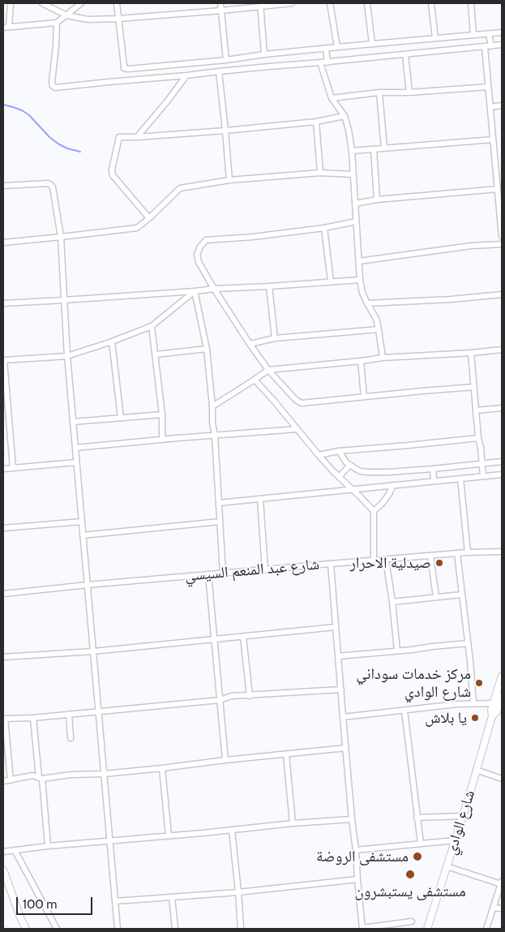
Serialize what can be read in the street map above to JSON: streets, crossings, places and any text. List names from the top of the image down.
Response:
{
  "streets": {
    "main road": ["شارع الوادي"],
    "street": ["شارع عبد المنعم السيسي"]
  },
  "places": [
    "صيدلية الاحرار",
    "مركز خدمات سوداني شارع الوادي",
    "يا بلاش",
    "مستشفى الروضة",
    "مستشفى يستبشرون"
  ],
  "scale_bar": "100 m"
}
